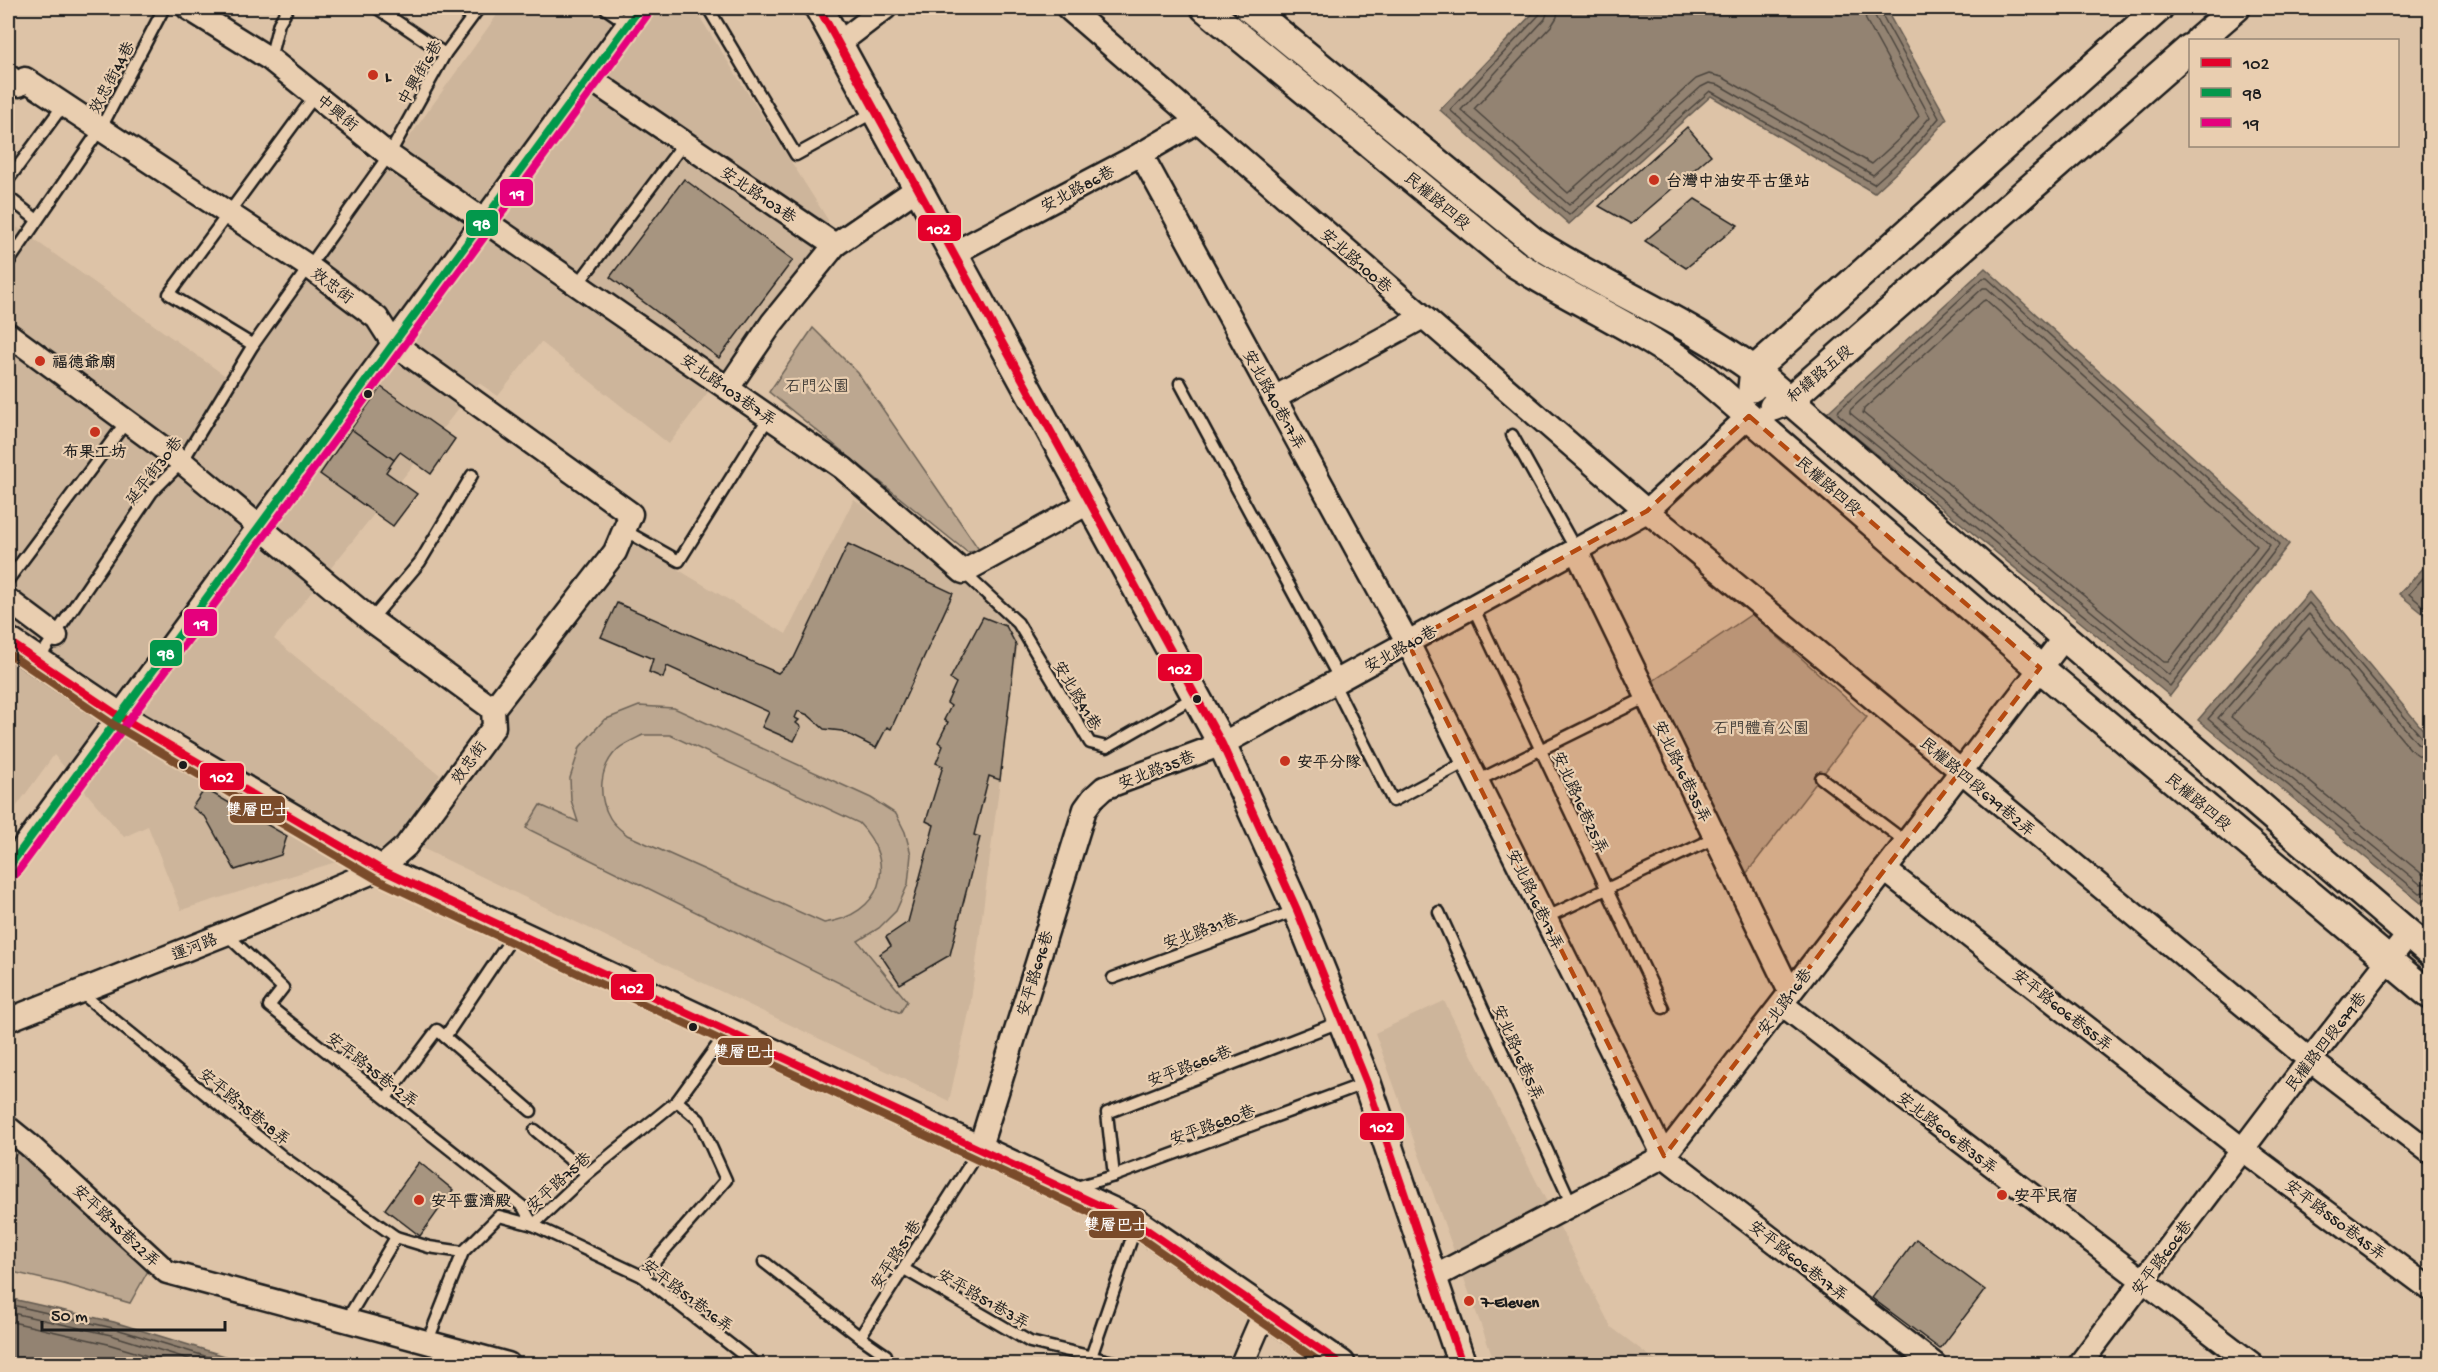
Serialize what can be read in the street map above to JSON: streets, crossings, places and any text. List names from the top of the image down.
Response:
{
  "streets": {
    "street": [
      "中興街",
      "安北路86巷",
      "安北路103巷",
      "民權路四段",
      "安北路100巷",
      "效忠街",
      "和緯路五段",
      "安北路103巷7弄",
      "安北路40巷17弄",
      "安北路40巷",
      "安北路35巷",
      "安北路16巷35弄",
      "民權路四段679巷2弄",
      "安北路16巷17弄",
      "運河路",
      "安平路696巷",
      "安北路16巷",
      "安平路606巷55弄",
      "民權路四段679巷",
      "安北路606巷35弄",
      "安平路550巷45弄",
      "安平路75巷22弄",
      "安平路606巷",
      "安平路606巷17弄"
    ],
    "lane": [
      "中興街6巷",
      "效忠街44巷",
      "延平街30巷",
      "安北路41巷",
      "安北路16巷25弄",
      "安北路31巷",
      "安北路16巷5弄",
      "安平路686巷",
      "安平路75巷12弄",
      "安平路75巷18弄",
      "安平路680巷",
      "安平路75巷",
      "安平路51巷",
      "安平路51巷16弄",
      "安平路51巷3弄"
    ]
  },
  "crossings": [
    ["中興街6巷", "中興街"],
    ["中興街6巷", "效忠街"],
    ["中興街6巷", "延平街30巷"],
    ["效忠街44巷", "效忠街"],
    ["中興街", "安北路103巷7弄"],
    ["安北路86巷", "安北路100巷"],
    ["安北路86巷", "安北路40巷17弄"],
    ["民權路四段", "和緯路五段"],
    ["民權路四段", "安北路40巷"],
    ["民權路四段", "安北路16巷"],
    ["民權路四段", "民權路四段679巷"],
    ["安北路100巷", "安北路40巷"],
    ["安北路100巷", "民權路四段679巷2弄"],
    ["效忠街", "延平街30巷"],
    ["效忠街", "運河路"],
    ["和緯路五段", "安北路40巷"],
    ["安北路103巷7弄", "安北路41巷"],
    ["安北路40巷17弄", "安北路40巷"],
    ["安北路40巷17弄", "安北路16巷17弄"],
    ["安北路40巷", "安北路35巷"],
    ["安北路40巷", "安北路16巷35弄"],
    ["安北路40巷", "民權路四段679巷2弄"],
    ["安北路40巷", "安北路16巷25弄"],
    ["安北路40巷", "安北路16巷17弄"],
    ["安北路35巷", "安平路696巷"],
    ["安北路16巷35弄", "安北路16巷"],
    ["安北路16巷35弄", "安北路606巷35弄"],
    ["民權路四段679巷2弄", "安北路16巷"],
    ["民權路四段679巷2弄", "民權路四段679巷"],
    ["安北路16巷17弄", "安北路16巷"],
    ["安北路16巷17弄", "安平路606巷17弄"],
    ["運河路", "安平路75巷12弄"],
    ["運河路", "安平路75巷18弄"],
    ["安平路696巷", "安平路51巷"],
    ["安北路16巷", "安平路606巷55弄"],
    ["安北路16巷", "安北路16巷5弄"],
    ["安北路16巷", "安北路606巷35弄"],
    ["安北路16巷", "安平路606巷17弄"],
    ["安平路606巷55弄", "民權路四段679巷"],
    ["安平路606巷55弄", "安平路550巷45弄"],
    ["安平路606巷55弄", "安平路606巷"],
    ["民權路四段679巷", "安平路550巷45弄"],
    ["民權路四段679巷", "安平路606巷"],
    ["安平路686巷", "安平路680巷"],
    ["安平路75巷12弄", "安平路75巷"],
    ["安平路75巷12弄", "安平路51巷16弄"],
    ["安北路606巷35弄", "安平路606巷"],
    ["安平路75巷", "安平路51巷16弄"],
    ["安平路550巷45弄", "安平路606巷"],
    ["安平路51巷", "安平路51巷3弄"]
  ],
  "parks": ["石門公園", "石門體育公園"],
  "places": [
    "L",
    "台灣中油安平古堡站",
    "福德爺廟",
    "布果工坊",
    "安平分隊",
    "安平民宿",
    "安平靈濟殿",
    "7-Eleven"
  ],
  "lines": [
    "transit line 102",
    "transit line 98",
    "transit line 19",
    "transit line 雙層巴士"
  ],
  "legend": ["102", "98", "19"],
  "scale_bar": "50 m"
}
